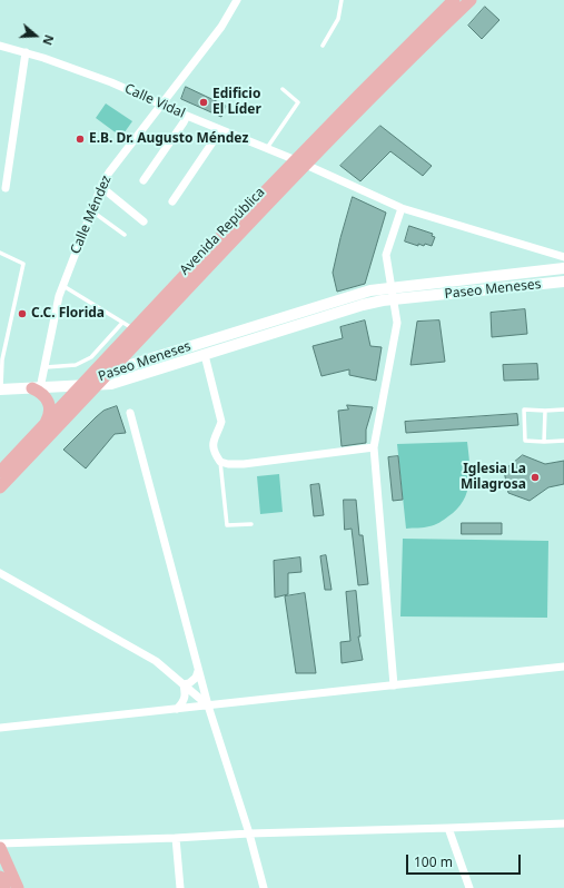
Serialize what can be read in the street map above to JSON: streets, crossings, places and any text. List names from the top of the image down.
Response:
{
  "streets": {
    "main road": ["Avenida República"],
    "street": ["Calle Vidal", "Calle Méndez", "Paseo Meneses"]
  },
  "crossings": [
    ["Calle Vidal", "Calle Méndez"],
    ["Calle Vidal", "Avenida República"],
    ["Avenida República", "Paseo Meneses"]
  ],
  "places": [
    "Edificio El Líder",
    "E.B. Dr. Augusto Méndez",
    "C.C. Florida",
    "Iglesia La Milagrosa"
  ],
  "scale_bar": "100 m",
  "north": "right"
}
